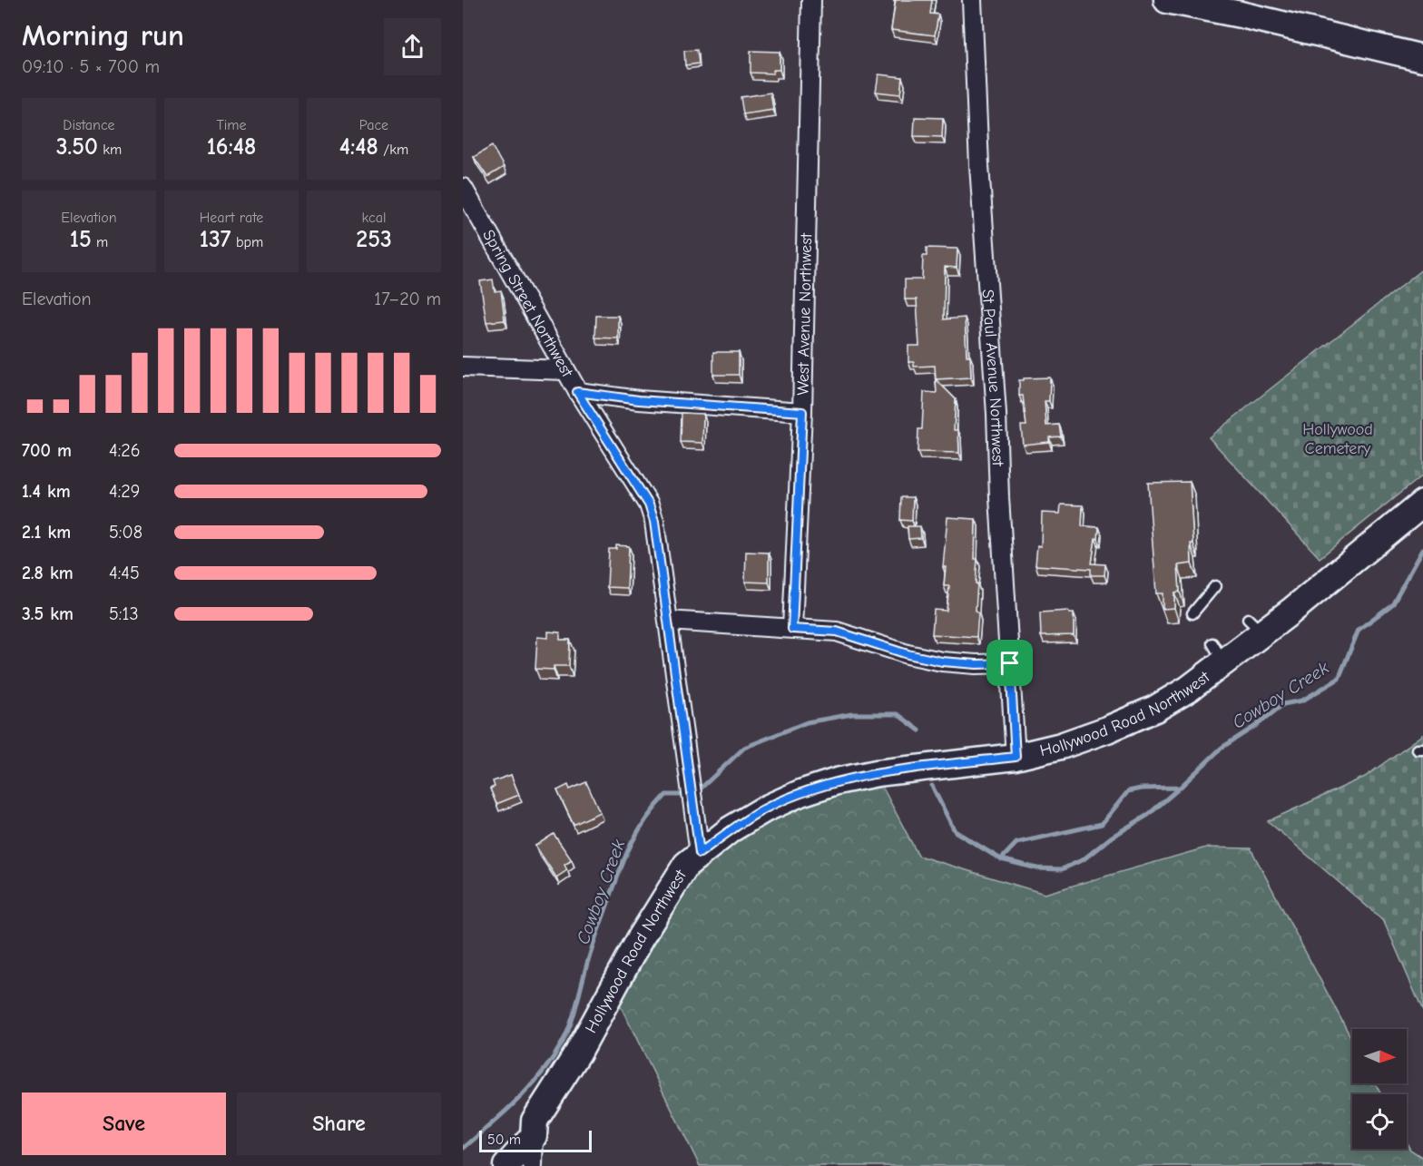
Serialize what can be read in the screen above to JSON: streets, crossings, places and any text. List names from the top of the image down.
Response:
{
  "streets": {
    "street": [
      "Spring Street Northwest",
      "West Avenue Northwest",
      "St Paul Avenue Northwest",
      "Hollywood Road Northwest"
    ]
  },
  "crossings": [
    ["Spring Street Northwest", "Hollywood Road Northwest"],
    ["St Paul Avenue Northwest", "Hollywood Road Northwest"]
  ],
  "water": ["Cowboy Creek"],
  "parks": ["Hollywood Cemetery"],
  "scale_bar": "50 m",
  "north": "right",
  "page": {
    "heading": ["Morning run", "09:10 · 5 × 700 m"],
    "stats": [
      ["Distance", "3.50 km"],
      ["Time", "16:48"],
      ["Pace", "4:48 /km"],
      ["Elevation", "15 m"],
      ["Heart rate", "137 bpm"],
      ["kcal", "253"]
    ],
    "chart": ["Elevation", "17–20 m"],
    "list": [
      {
        "name": "700 m",
        "note": "4:26"
      },
      {
        "name": "1.4 km",
        "note": "4:29"
      },
      {
        "name": "2.1 km",
        "note": "5:08"
      },
      {
        "name": "2.8 km",
        "note": "4:45"
      },
      {
        "name": "3.5 km",
        "note": "5:13"
      }
    ],
    "buttons": ["Save", "Share"],
    "scale": "50 m"
  }
}
